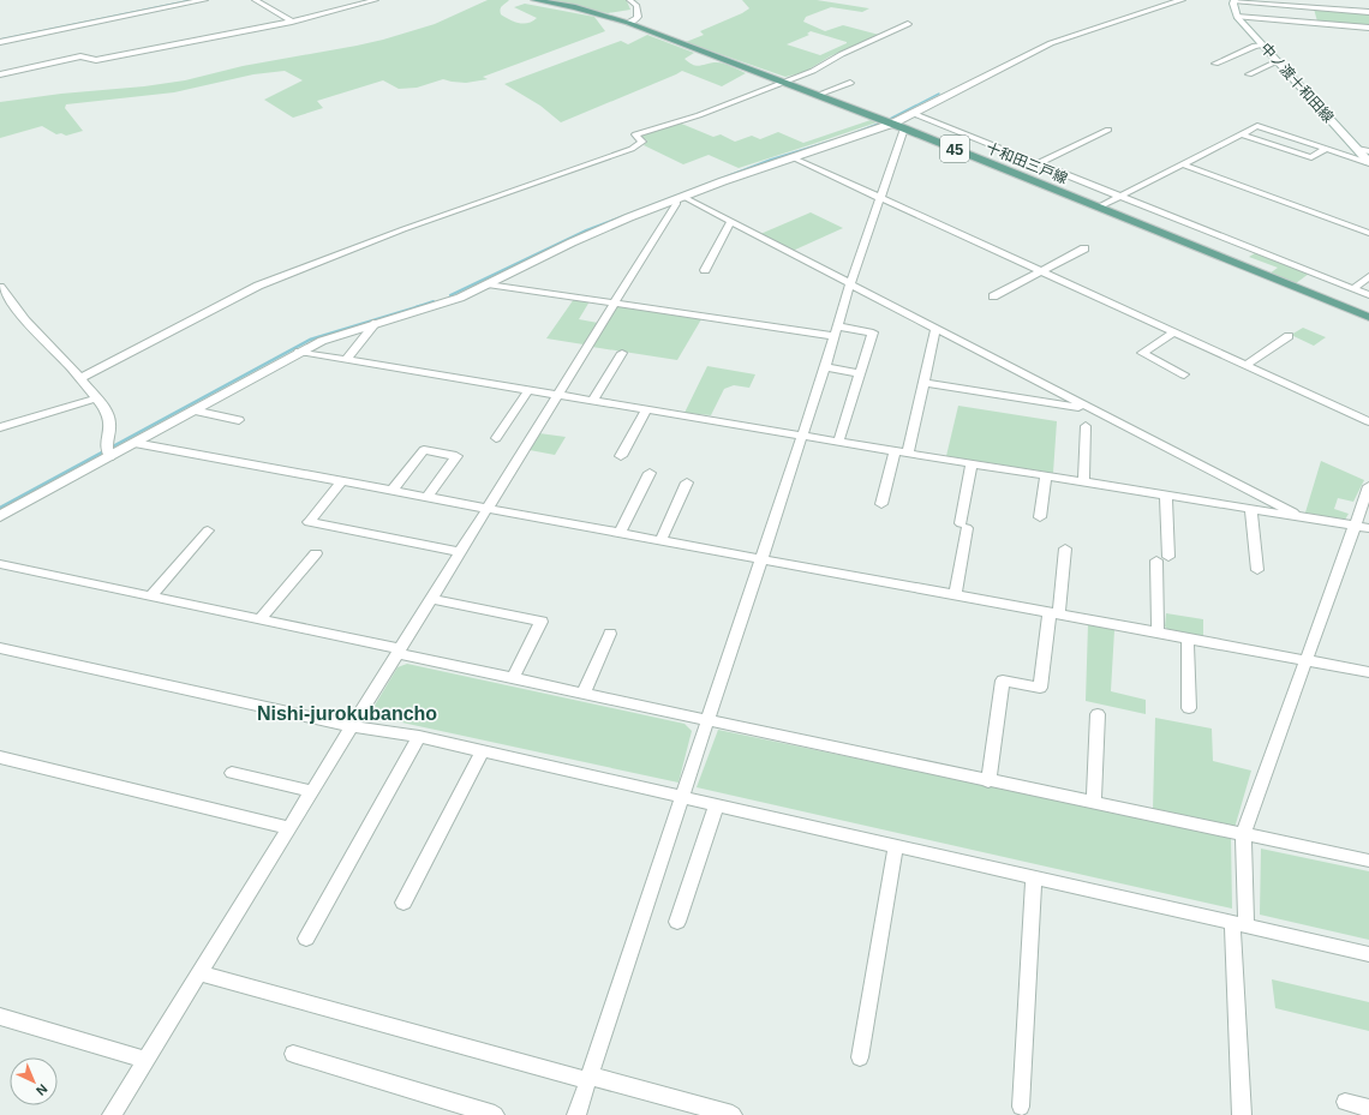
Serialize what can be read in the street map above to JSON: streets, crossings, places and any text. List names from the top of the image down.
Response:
{
  "streets": {
    "main road": ["45", "十和田三戸線"],
    "street": ["中ノ渡十和田線"]
  },
  "districts": ["Nishi-jurokubancho"],
  "north": "bottom right"
}
